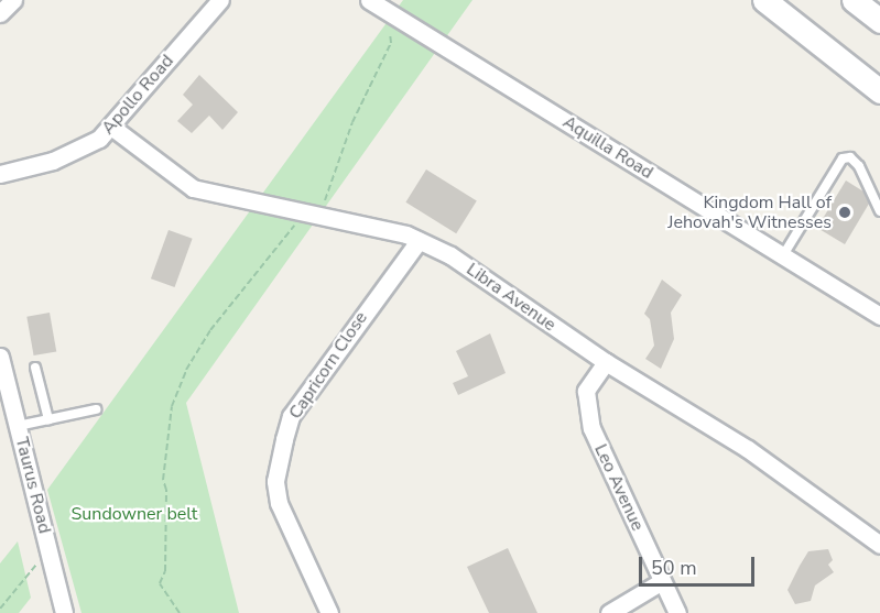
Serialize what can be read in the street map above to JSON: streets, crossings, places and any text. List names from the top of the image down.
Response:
{
  "streets": {
    "street": [
      "Apollo Road",
      "Aquilla Road",
      "Libra Avenue",
      "Capricorn Close",
      "Taurus Road",
      "Leo Avenue"
    ]
  },
  "crossings": [
    ["Apollo Road", "Libra Avenue"],
    ["Libra Avenue", "Capricorn Close"],
    ["Libra Avenue", "Leo Avenue"]
  ],
  "parks": ["Sundowner belt"],
  "places": ["Kingdom Hall of Jehovah's Witnesses"],
  "scale_bar": "50 m"
}
